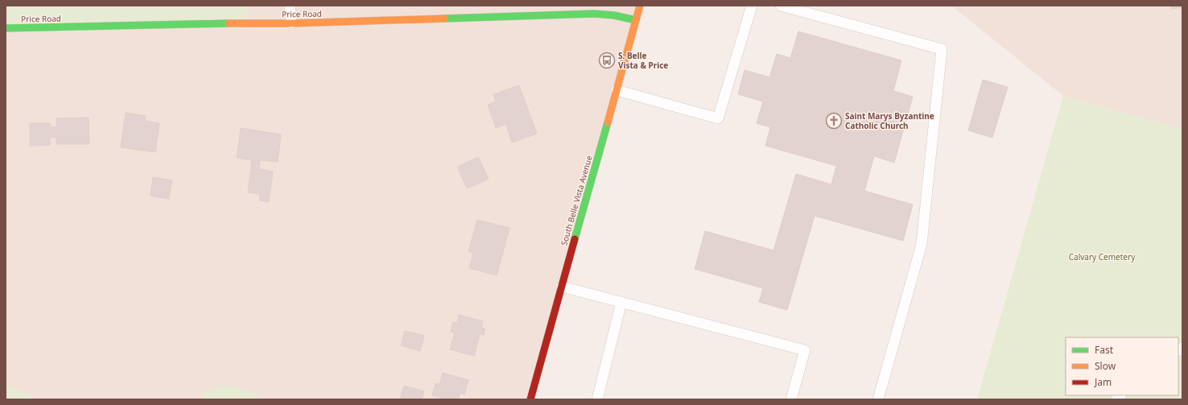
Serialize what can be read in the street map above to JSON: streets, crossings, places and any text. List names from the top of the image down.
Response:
{
  "streets": {
    "street": ["Price Road", "South Belle Vista Avenue"]
  },
  "crossings": [
    ["Price Road", "South Belle Vista Avenue"]
  ],
  "parks": ["Calvary Cemetery"],
  "places": {
    "bus stop": ["S. Belle Vista & Price"],
    "church": ["Saint Marys Byzantine Catholic Church"]
  },
  "legend": ["Fast", "Slow", "Jam"]
}
